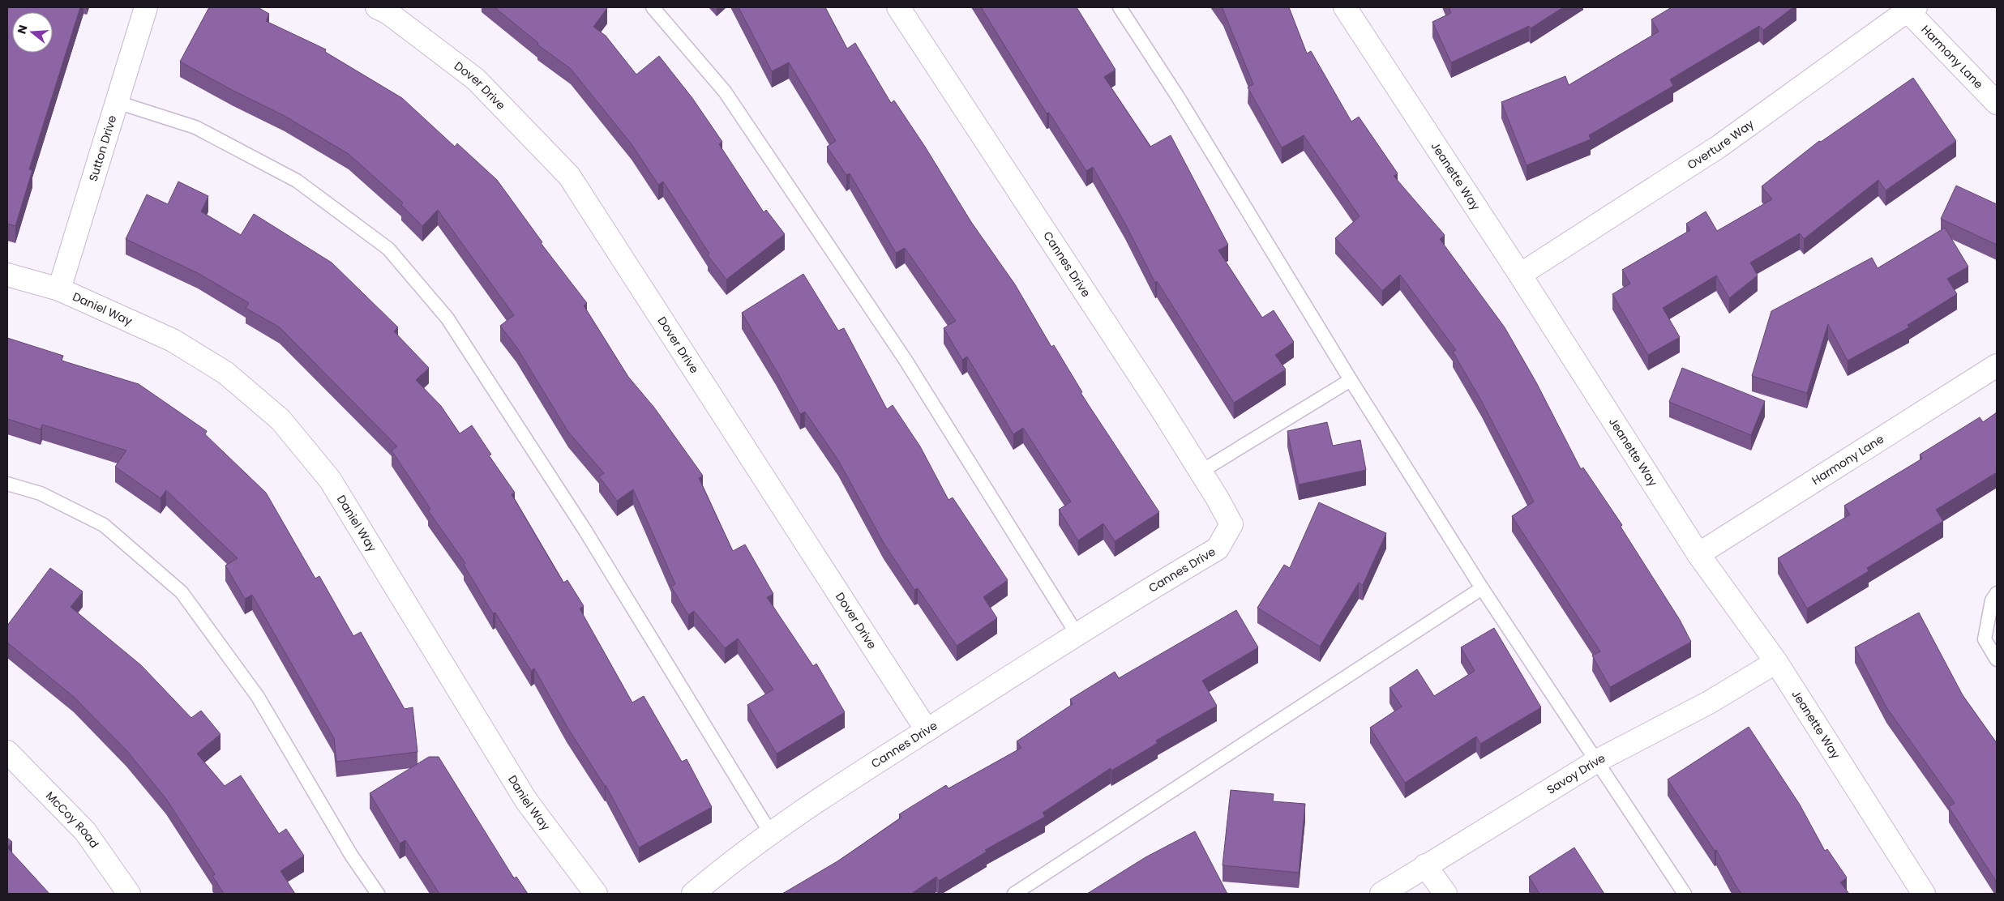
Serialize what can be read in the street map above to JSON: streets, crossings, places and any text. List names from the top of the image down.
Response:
{
  "streets": {
    "street": [
      "Harmony Lane",
      "Dover Drive",
      "Overture Way",
      "Sutton Drive",
      "Jeanette Way",
      "Cannes Drive",
      "Daniel Way",
      "Savoy Drive",
      "McCoy Road"
    ]
  },
  "crossings": [
    ["Harmony Lane", "Overture Way"],
    ["Harmony Lane", "Jeanette Way"],
    ["Dover Drive", "Cannes Drive"],
    ["Overture Way", "Jeanette Way"],
    ["Sutton Drive", "Daniel Way"],
    ["Jeanette Way", "Savoy Drive"]
  ],
  "north": "left"
}
